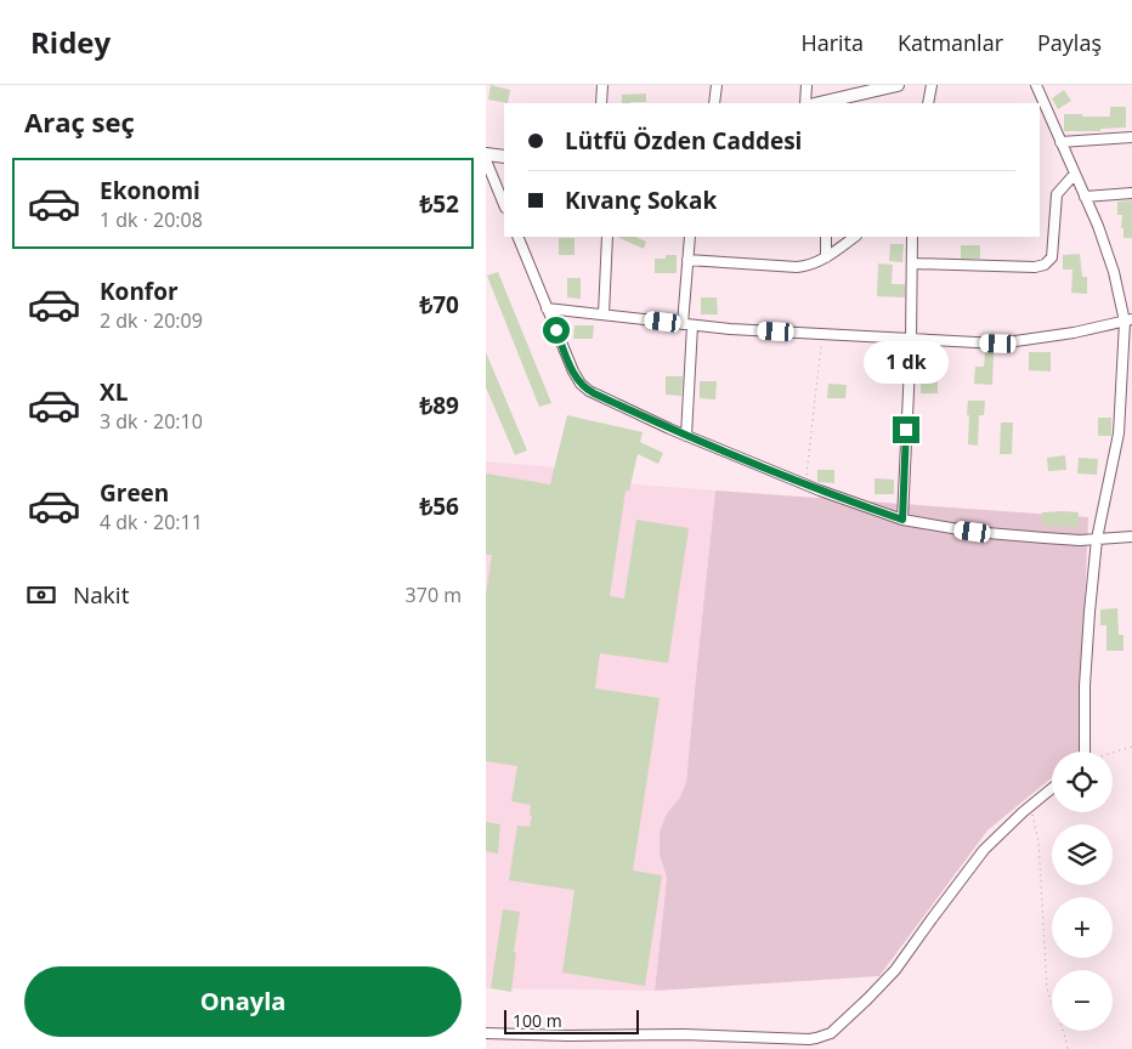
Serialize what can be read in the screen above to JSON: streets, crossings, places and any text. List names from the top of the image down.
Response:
{
  "scale_bar": "100 m",
  "page": {
    "header": "Ridey",
    "nav": ["Harita", "Katmanlar", "Paylaş"],
    "heading": "Araç seç",
    "banner": ["Lütfü Özden Caddesi", "Kıvanç Sokak"],
    "list": [
      {
        "name": "Ekonomi",
        "note": "1 dk · 20:08",
        "value": "₺52"
      },
      {
        "name": "Konfor",
        "note": "2 dk · 20:09",
        "value": "₺70"
      },
      {
        "name": "XL",
        "note": "3 dk · 20:10",
        "value": "₺89"
      },
      {
        "name": "Green",
        "note": "4 dk · 20:11",
        "value": "₺56"
      }
    ],
    "bubble": "1 dk",
    "pay": ["Nakit", "370 m"],
    "map_buttons": ["+", "−"],
    "buttons": "Onayla",
    "scale": "100 m"
  }
}
